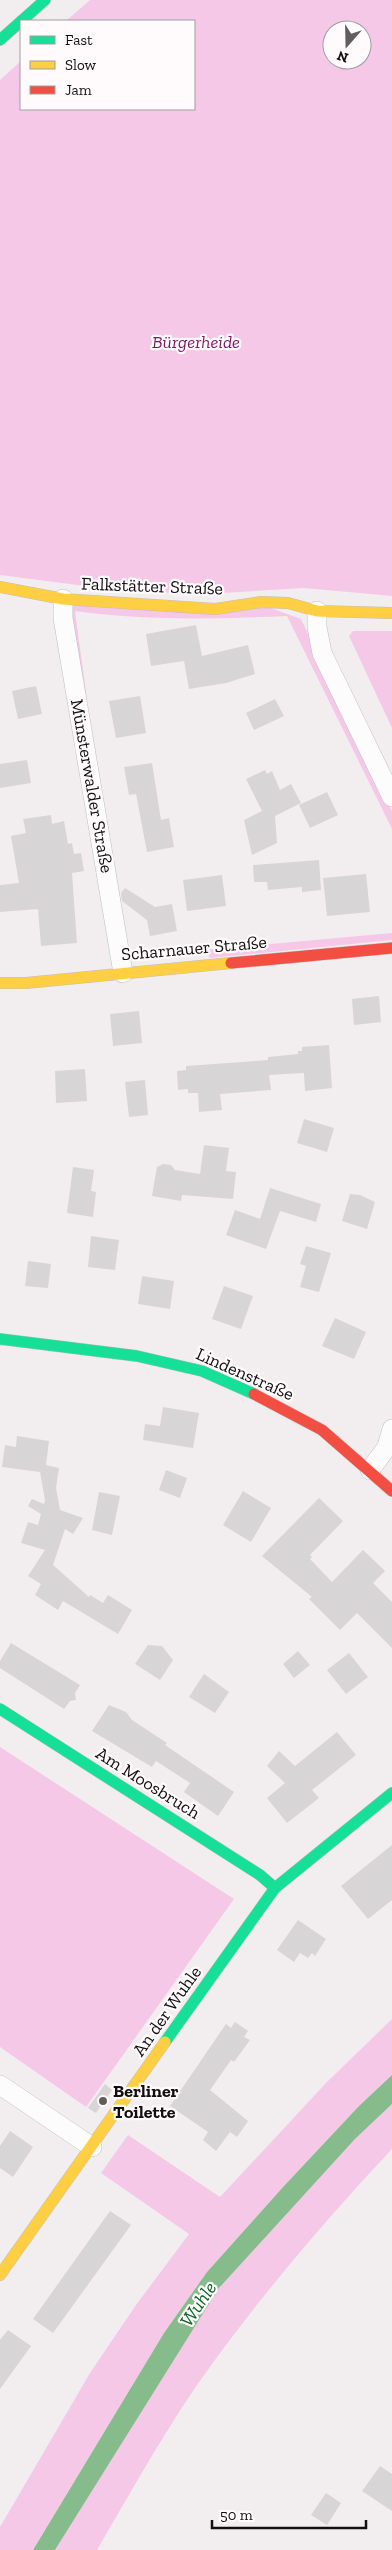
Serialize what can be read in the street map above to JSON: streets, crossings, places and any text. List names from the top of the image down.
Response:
{
  "streets": {
    "street": [
      "Falkstätter Straße",
      "Münsterwalder Straße",
      "Scharnauer Straße",
      "Lindenstraße",
      "Am Moosbruch",
      "An der Wuhle"
    ]
  },
  "crossings": [
    ["Falkstätter Straße", "Münsterwalder Straße"],
    ["Münsterwalder Straße", "Scharnauer Straße"],
    ["Am Moosbruch", "An der Wuhle"]
  ],
  "water": ["Wuhle"],
  "parks": ["Bürgerheide"],
  "places": ["Berliner Toilette"],
  "legend": ["Fast", "Slow", "Jam"],
  "scale_bar": "50 m",
  "north": "bottom"
}
